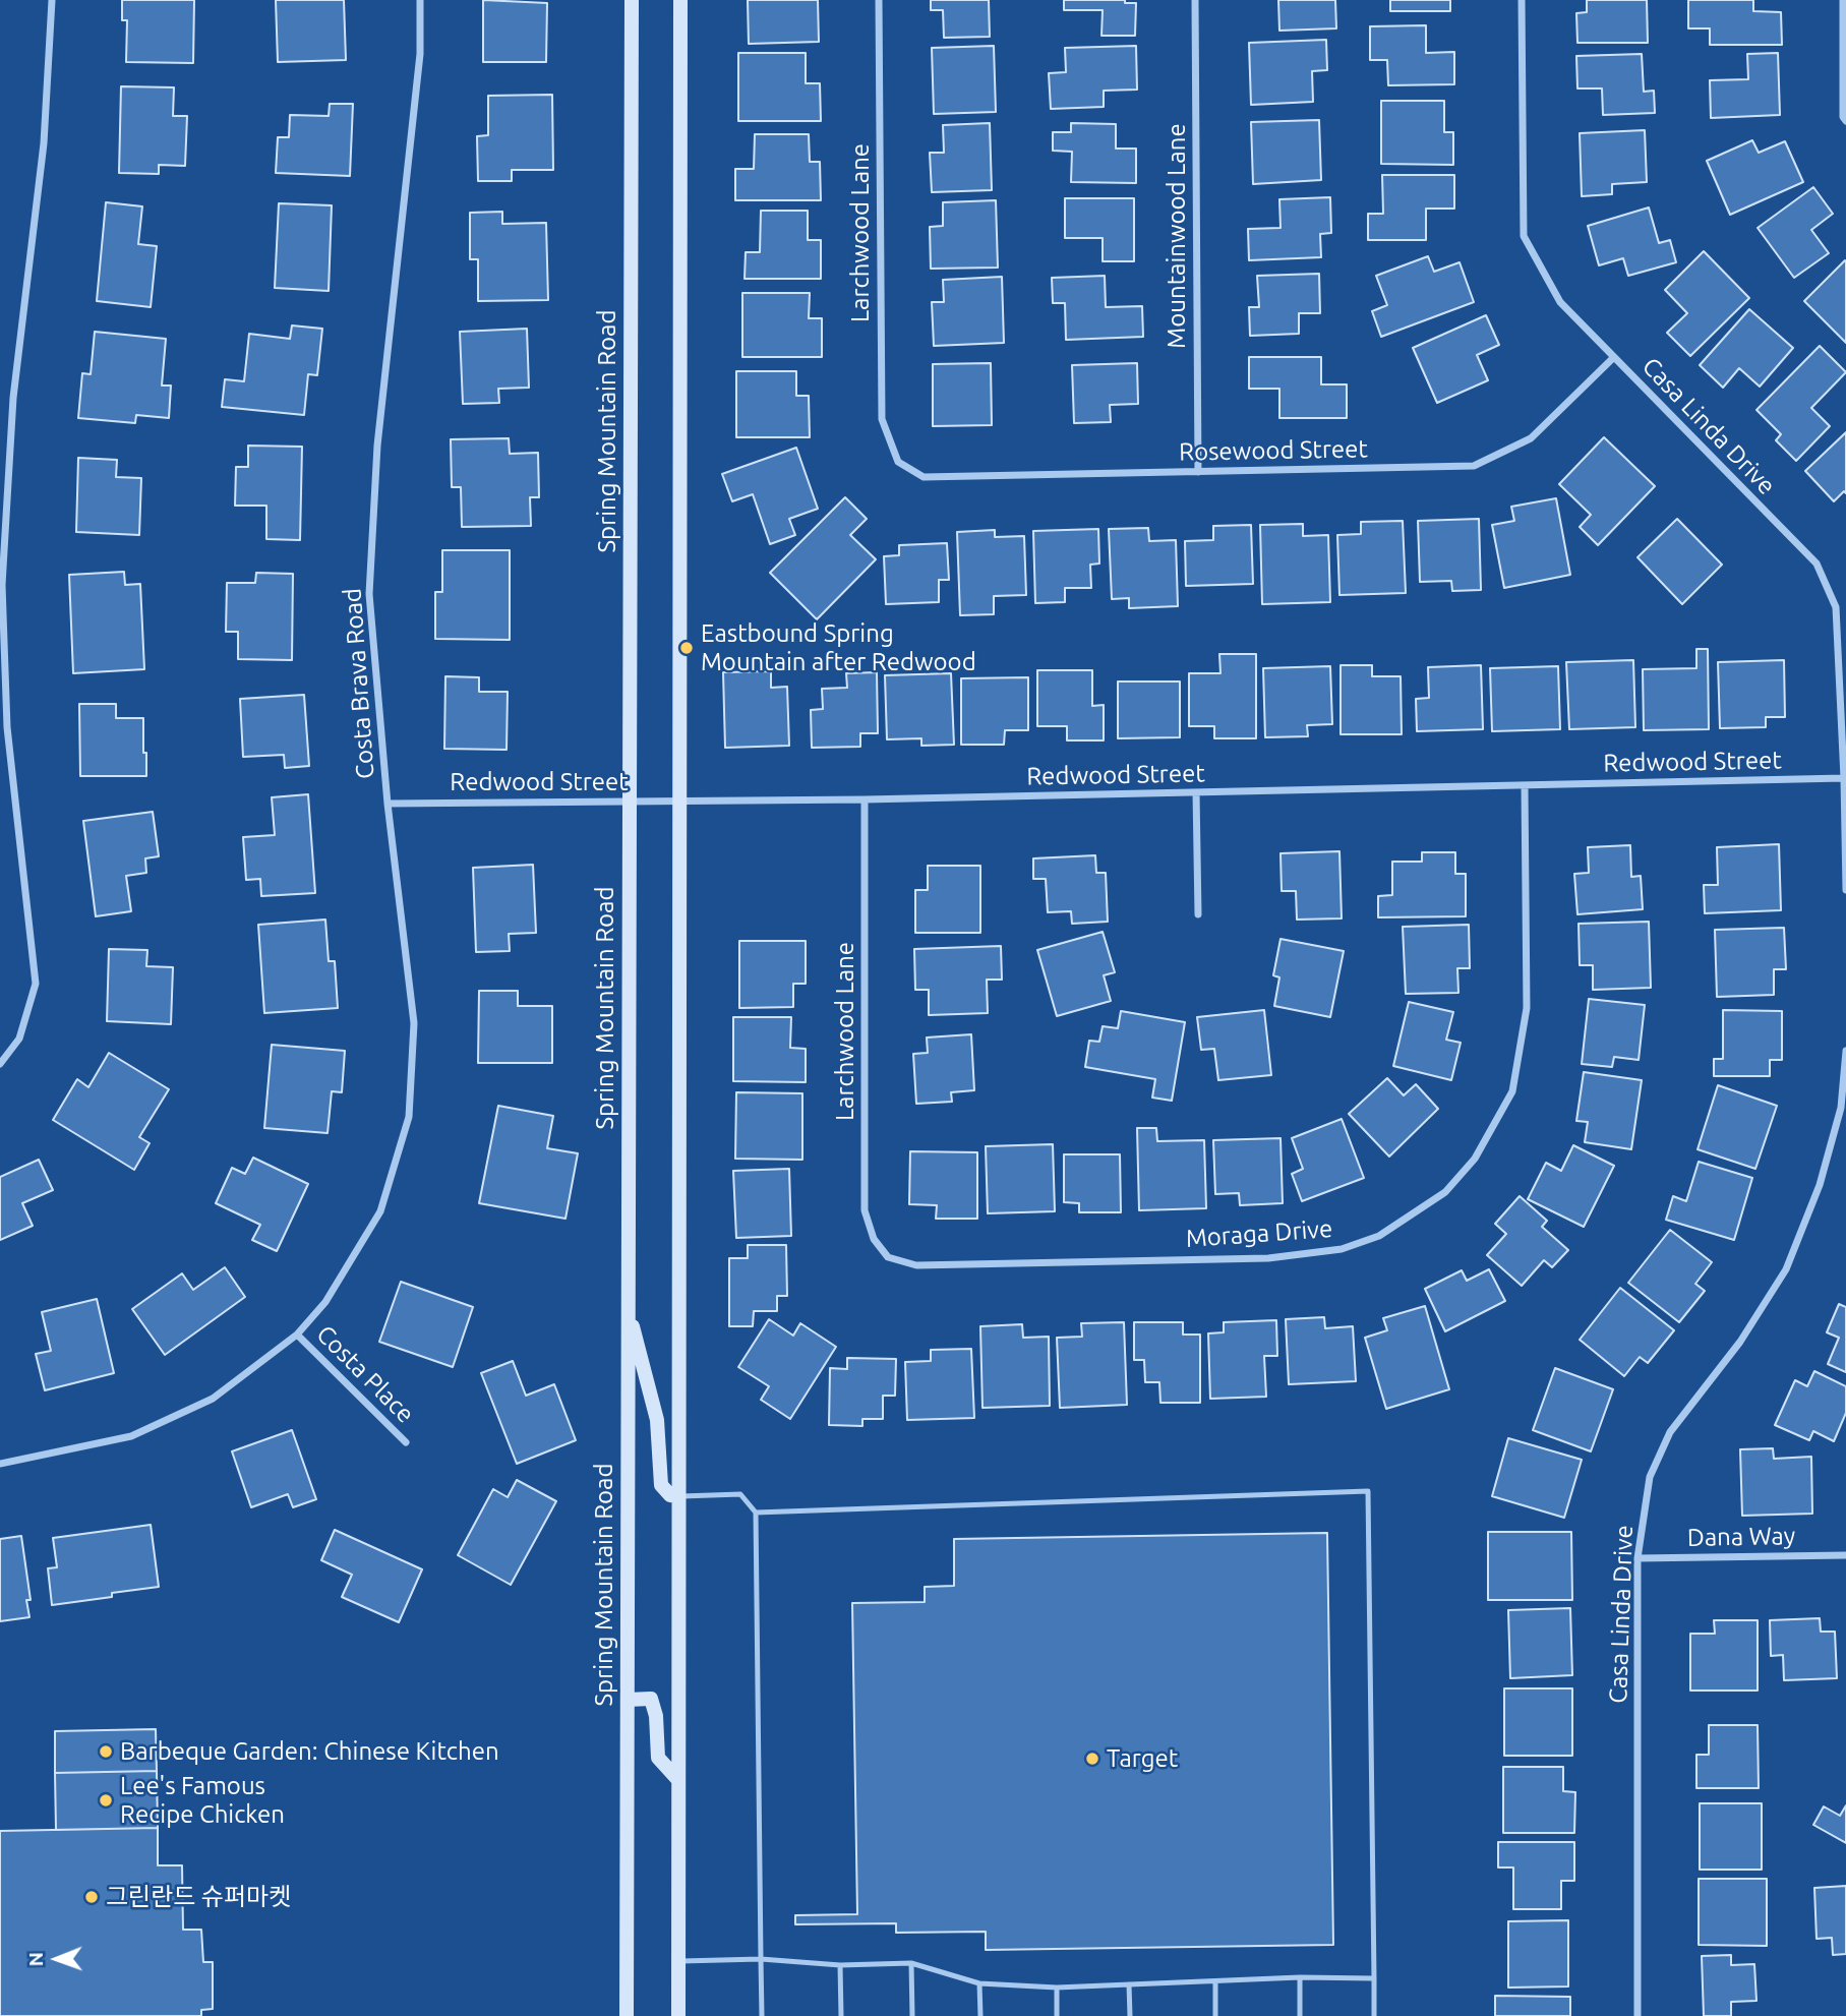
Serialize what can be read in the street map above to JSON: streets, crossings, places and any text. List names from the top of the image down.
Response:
{
  "streets": {
    "main road": ["Spring Mountain Road"],
    "street": [
      "Larchwood Lane",
      "Mountainwood Lane",
      "Casa Linda Drive",
      "Rosewood Street",
      "Costa Brava Road",
      "Redwood Street",
      "Moraga Drive",
      "Costa Place",
      "Dana Way"
    ]
  },
  "crossings": [
    ["Larchwood Lane", "Rosewood Street"],
    ["Larchwood Lane", "Redwood Street"],
    ["Larchwood Lane", "Moraga Drive"],
    ["Mountainwood Lane", "Rosewood Street"],
    ["Casa Linda Drive", "Rosewood Street"],
    ["Casa Linda Drive", "Redwood Street"],
    ["Casa Linda Drive", "Dana Way"],
    ["Spring Mountain Road", "Redwood Street"],
    ["Costa Brava Road", "Redwood Street"],
    ["Costa Brava Road", "Costa Place"],
    ["Redwood Street", "Moraga Drive"]
  ],
  "places": [
    "Eastbound Spring Mountain after Redwood",
    "Barbeque Garden: Chinese Kitchen",
    "Target",
    "Lee's Famous Recipe Chicken",
    "그린란드 슈퍼마켓"
  ],
  "north": "left"
}
